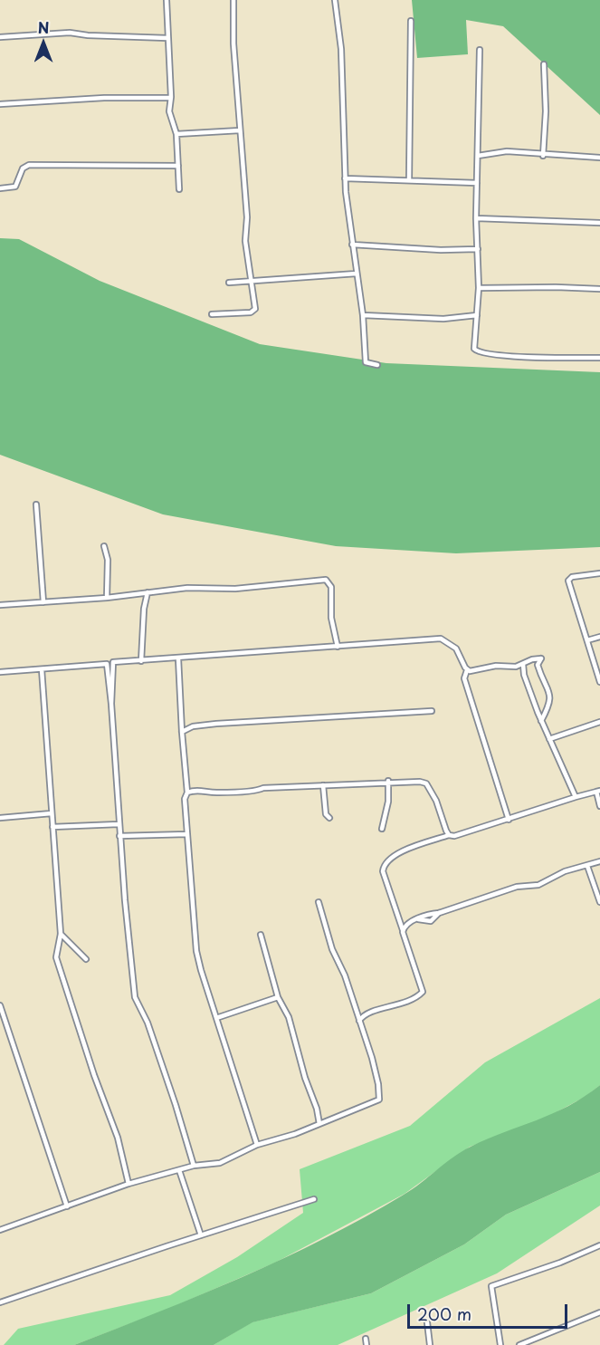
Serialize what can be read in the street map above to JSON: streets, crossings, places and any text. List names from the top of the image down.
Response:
{
  "scale_bar": "200 m",
  "north": "top"
}
